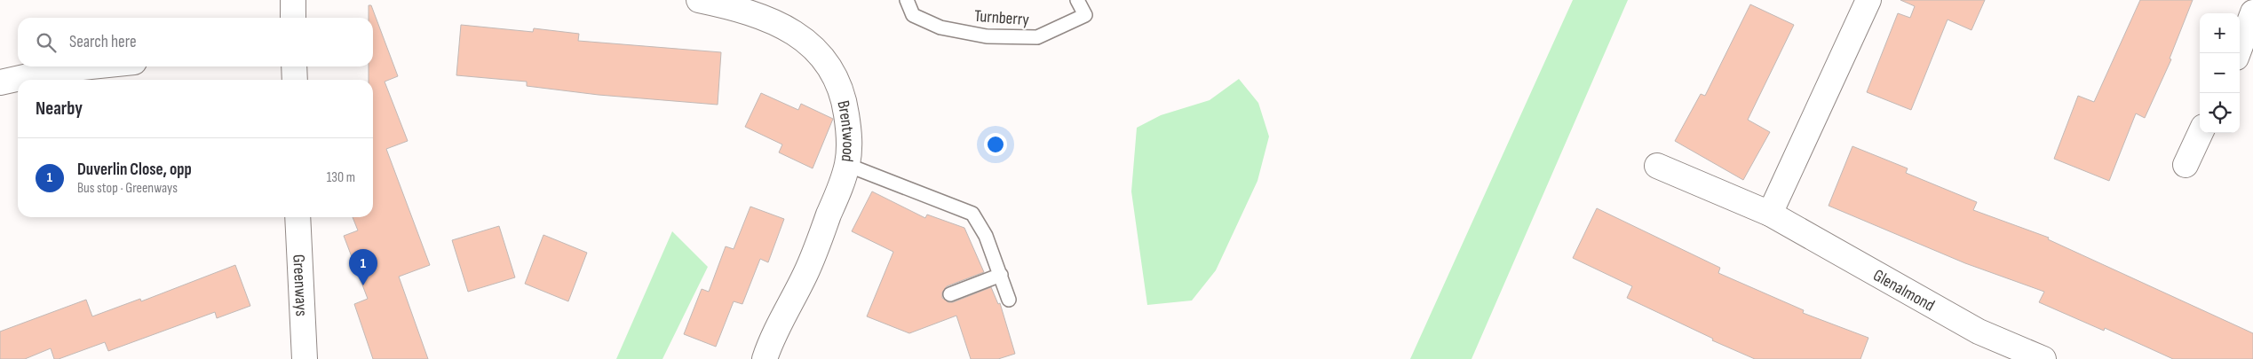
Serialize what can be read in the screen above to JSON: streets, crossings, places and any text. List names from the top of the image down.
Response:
{
  "streets": {
    "street": ["Brentwood", "Greenways", "Glenalmond"],
    "lane": ["Turnberry"]
  },
  "page": {
    "map_buttons": ["+", "−"],
    "search": "Search here",
    "heading": "Nearby",
    "list": [
      {
        "mark": "1",
        "name": "Duverlin Close, opp",
        "note": "Bus stop · Greenways",
        "value": "130 m"
      }
    ],
    "pins": "1"
  }
}
